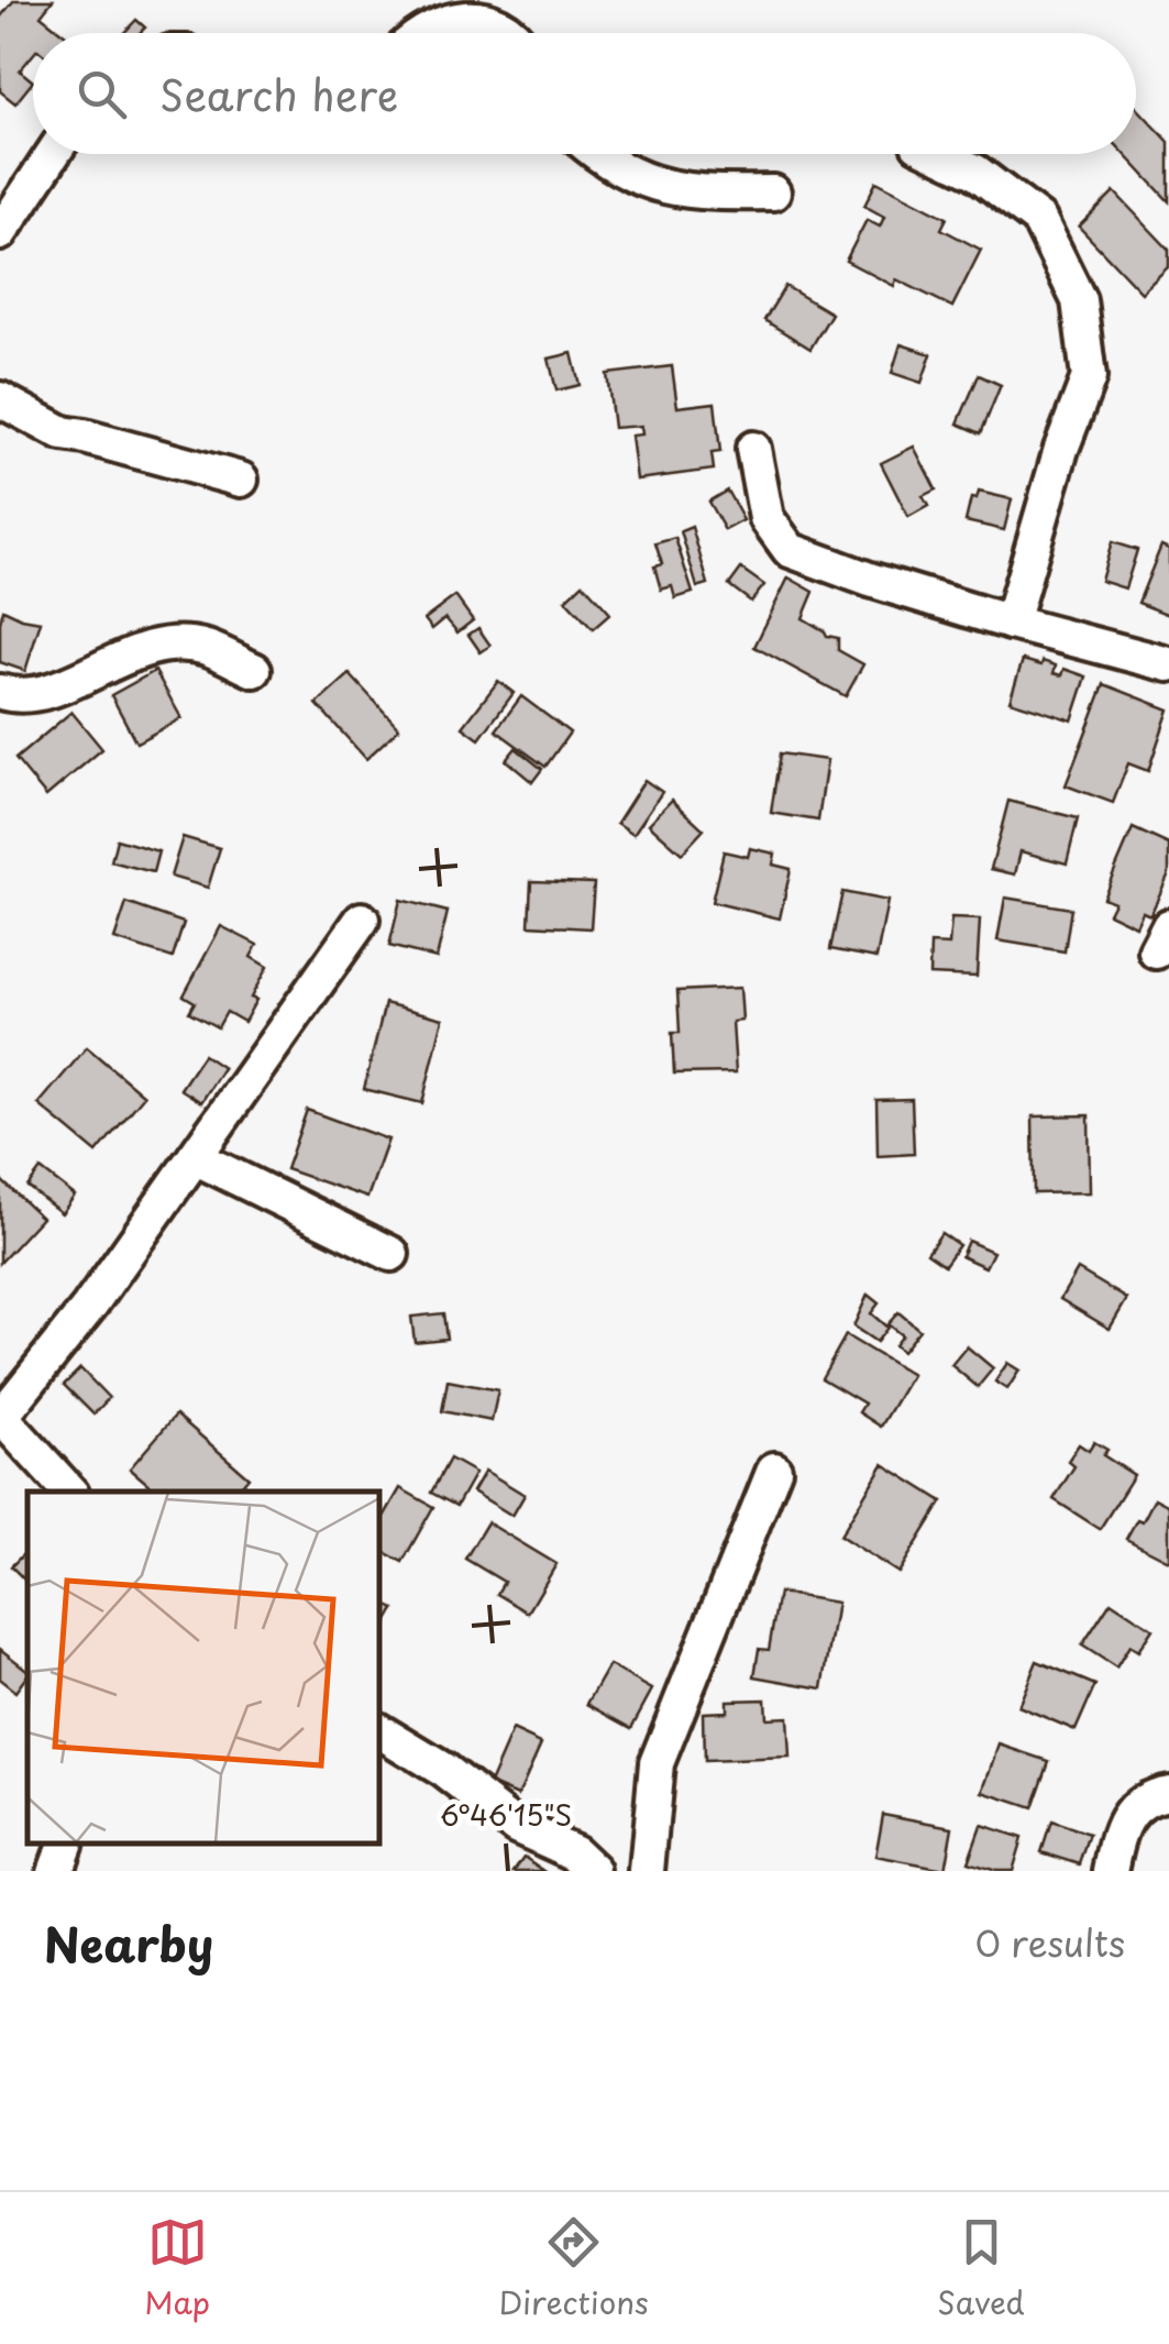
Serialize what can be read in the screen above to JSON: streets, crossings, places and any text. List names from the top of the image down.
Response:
{
  "page": {
    "search": "Search here",
    "heading": ["Nearby", "0 results"],
    "nav": ["Map", "Directions", "Saved"]
  },
  "coordinates": ["6°46'15\"S"]
}
